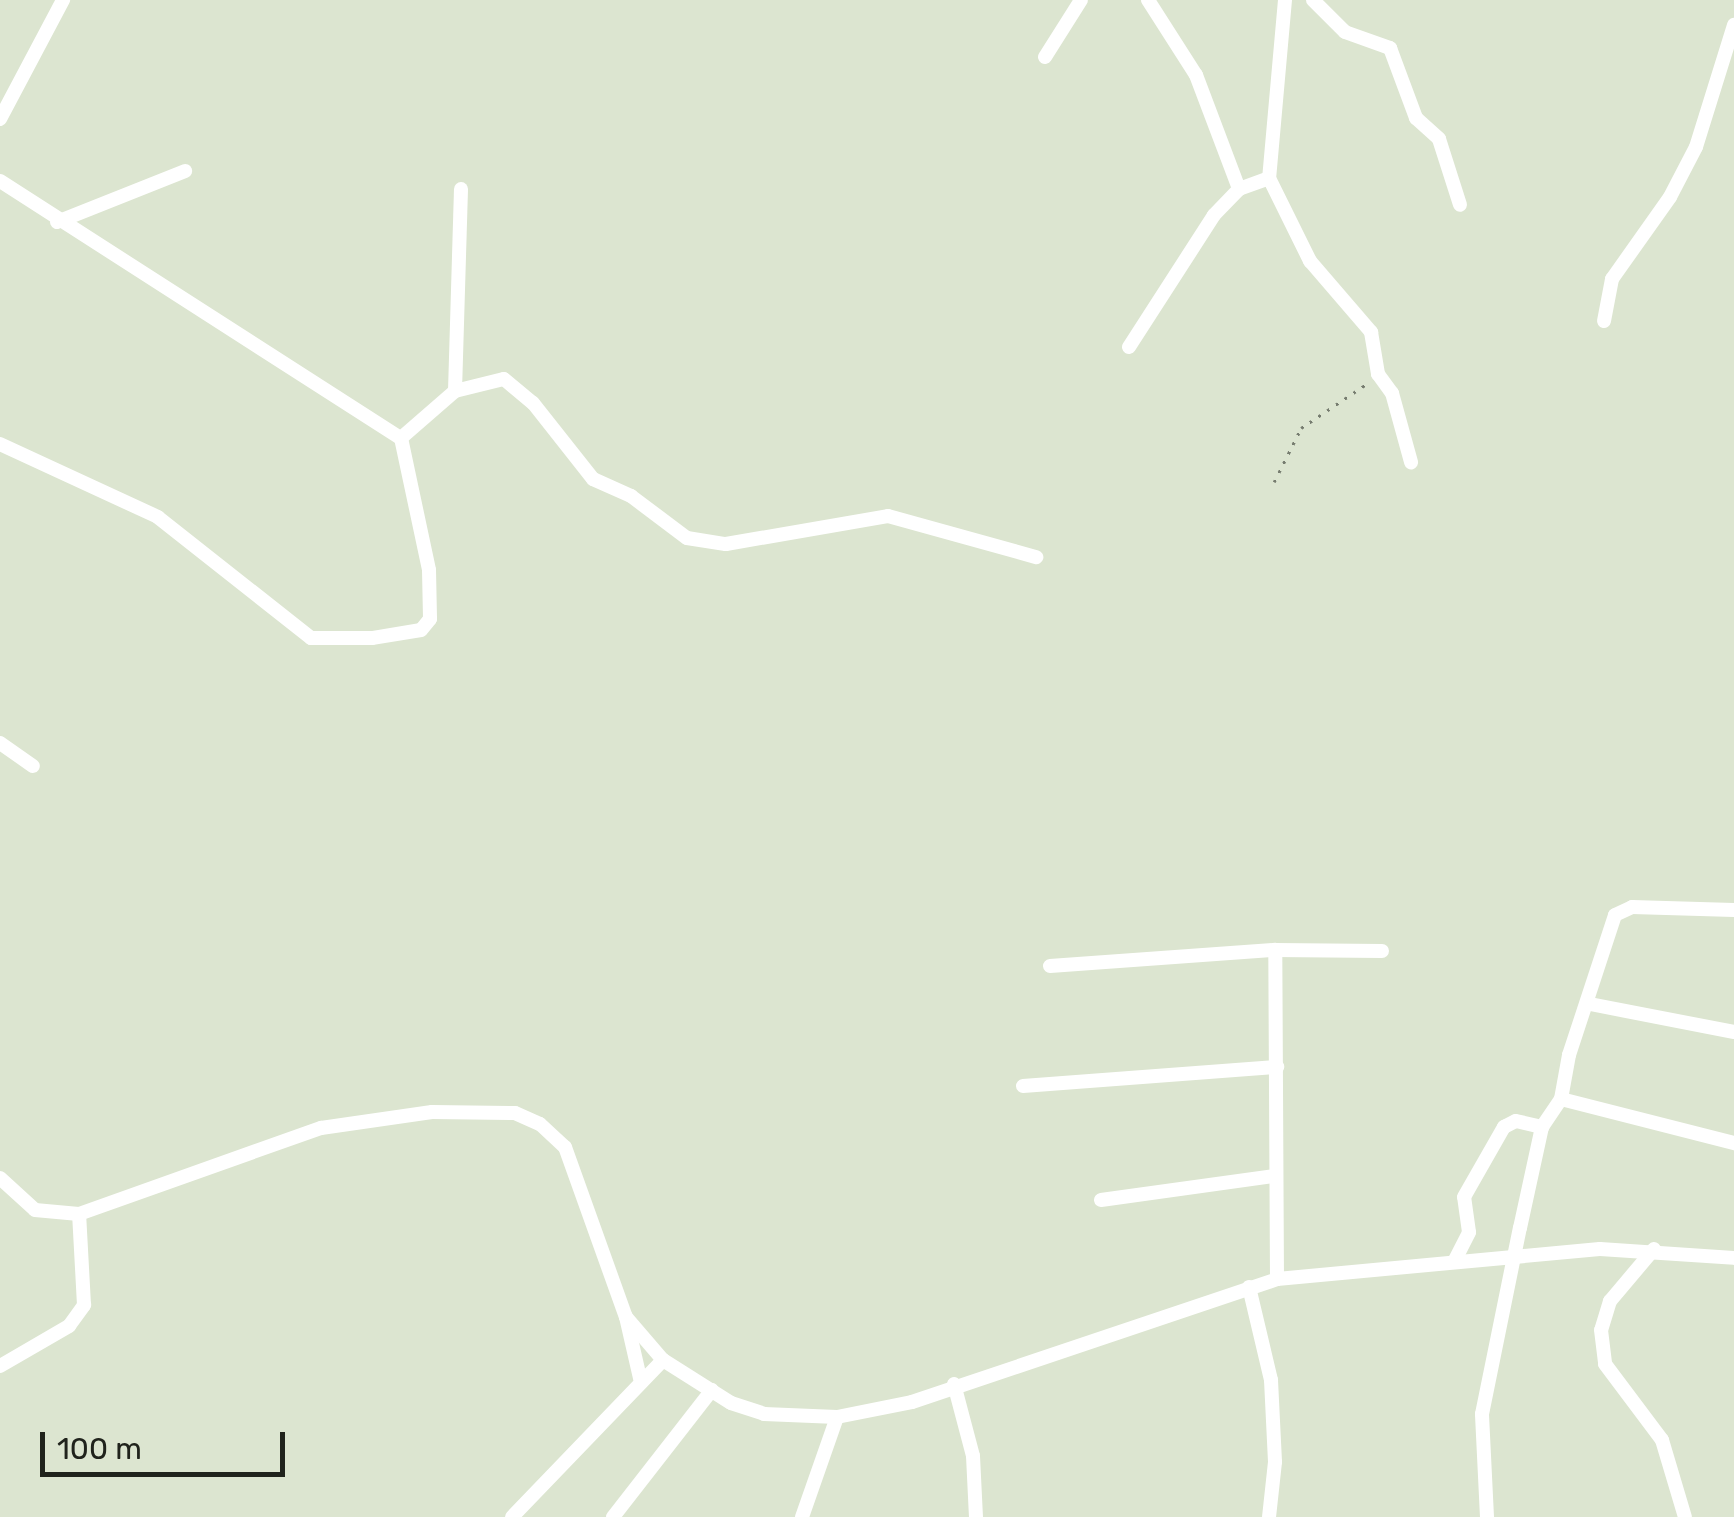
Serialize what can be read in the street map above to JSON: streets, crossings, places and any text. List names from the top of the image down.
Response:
{
  "scale_bar": "100 m"
}
